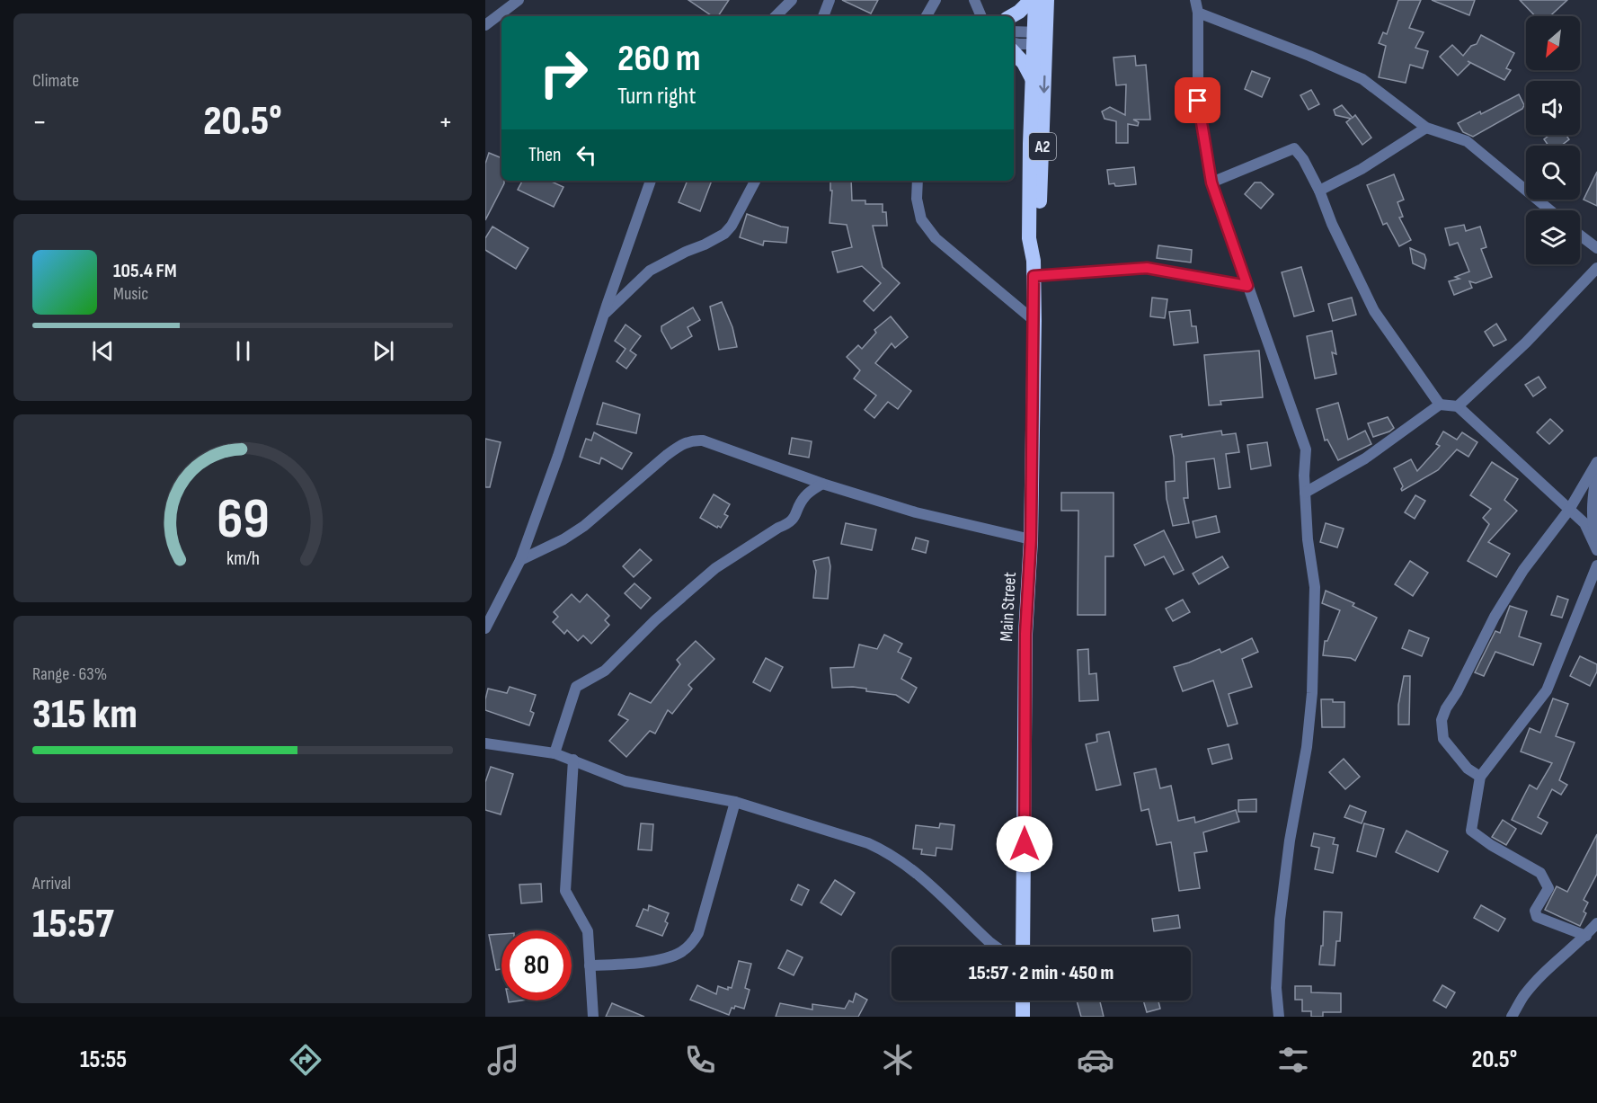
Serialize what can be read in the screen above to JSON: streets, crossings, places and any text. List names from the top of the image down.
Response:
{
  "streets": {
    "highway": ["A2", "Main Street"]
  },
  "crossings": [
    ["A2", "Main Street"]
  ],
  "north": "bottom left",
  "page": {
    "tile": [
      "Climate",
      ["Range · 63%", "315 km"],
      ["Arrival", "15:57"]
    ],
    "turn": ["260 m", "Turn right"],
    "heat": ["−", "20.5°", "+"],
    "then": "Then",
    "song": ["105.4 FM", "Music"],
    "limit": "80",
    "trip": "15:57 · 2 min · 450 m",
    "tabs": ["15:55", "20.5°"],
    "gauge": ["69", "km/h"]
  }
}
